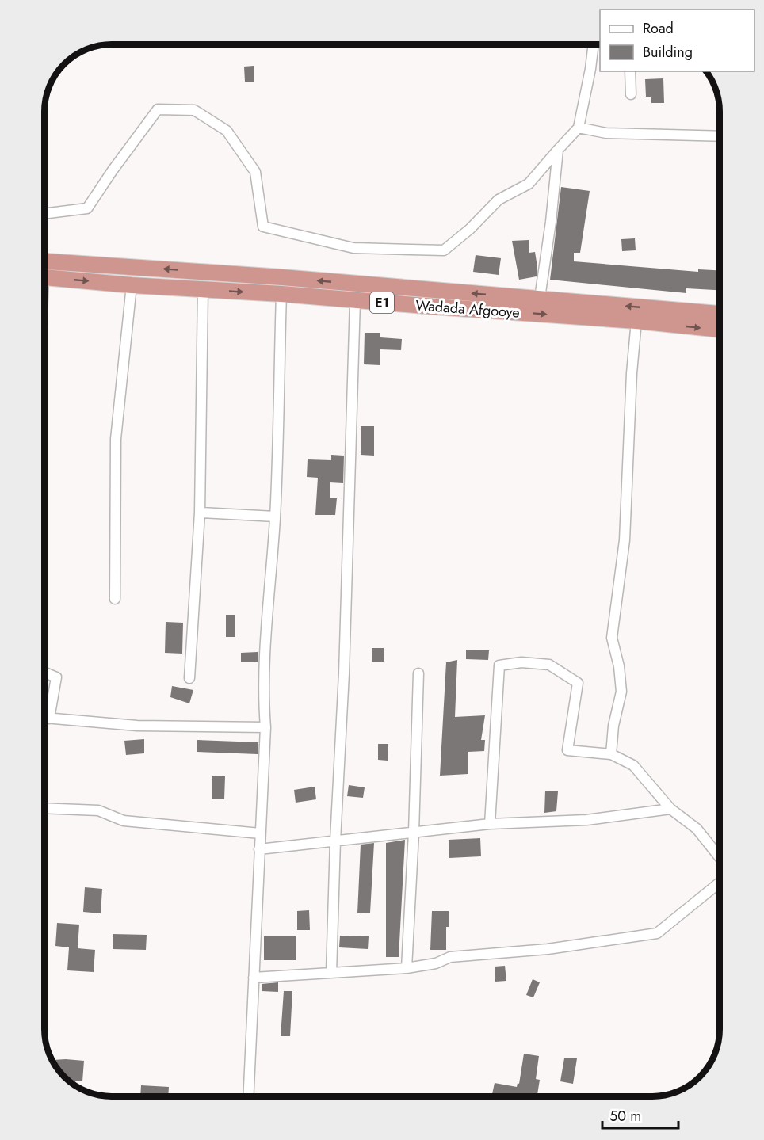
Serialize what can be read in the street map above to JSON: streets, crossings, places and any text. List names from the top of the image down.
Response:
{
  "streets": {
    "highway": ["E1", "Wadada Afgooye"]
  },
  "legend": ["Road", "Building"],
  "scale_bar": "50 m"
}
